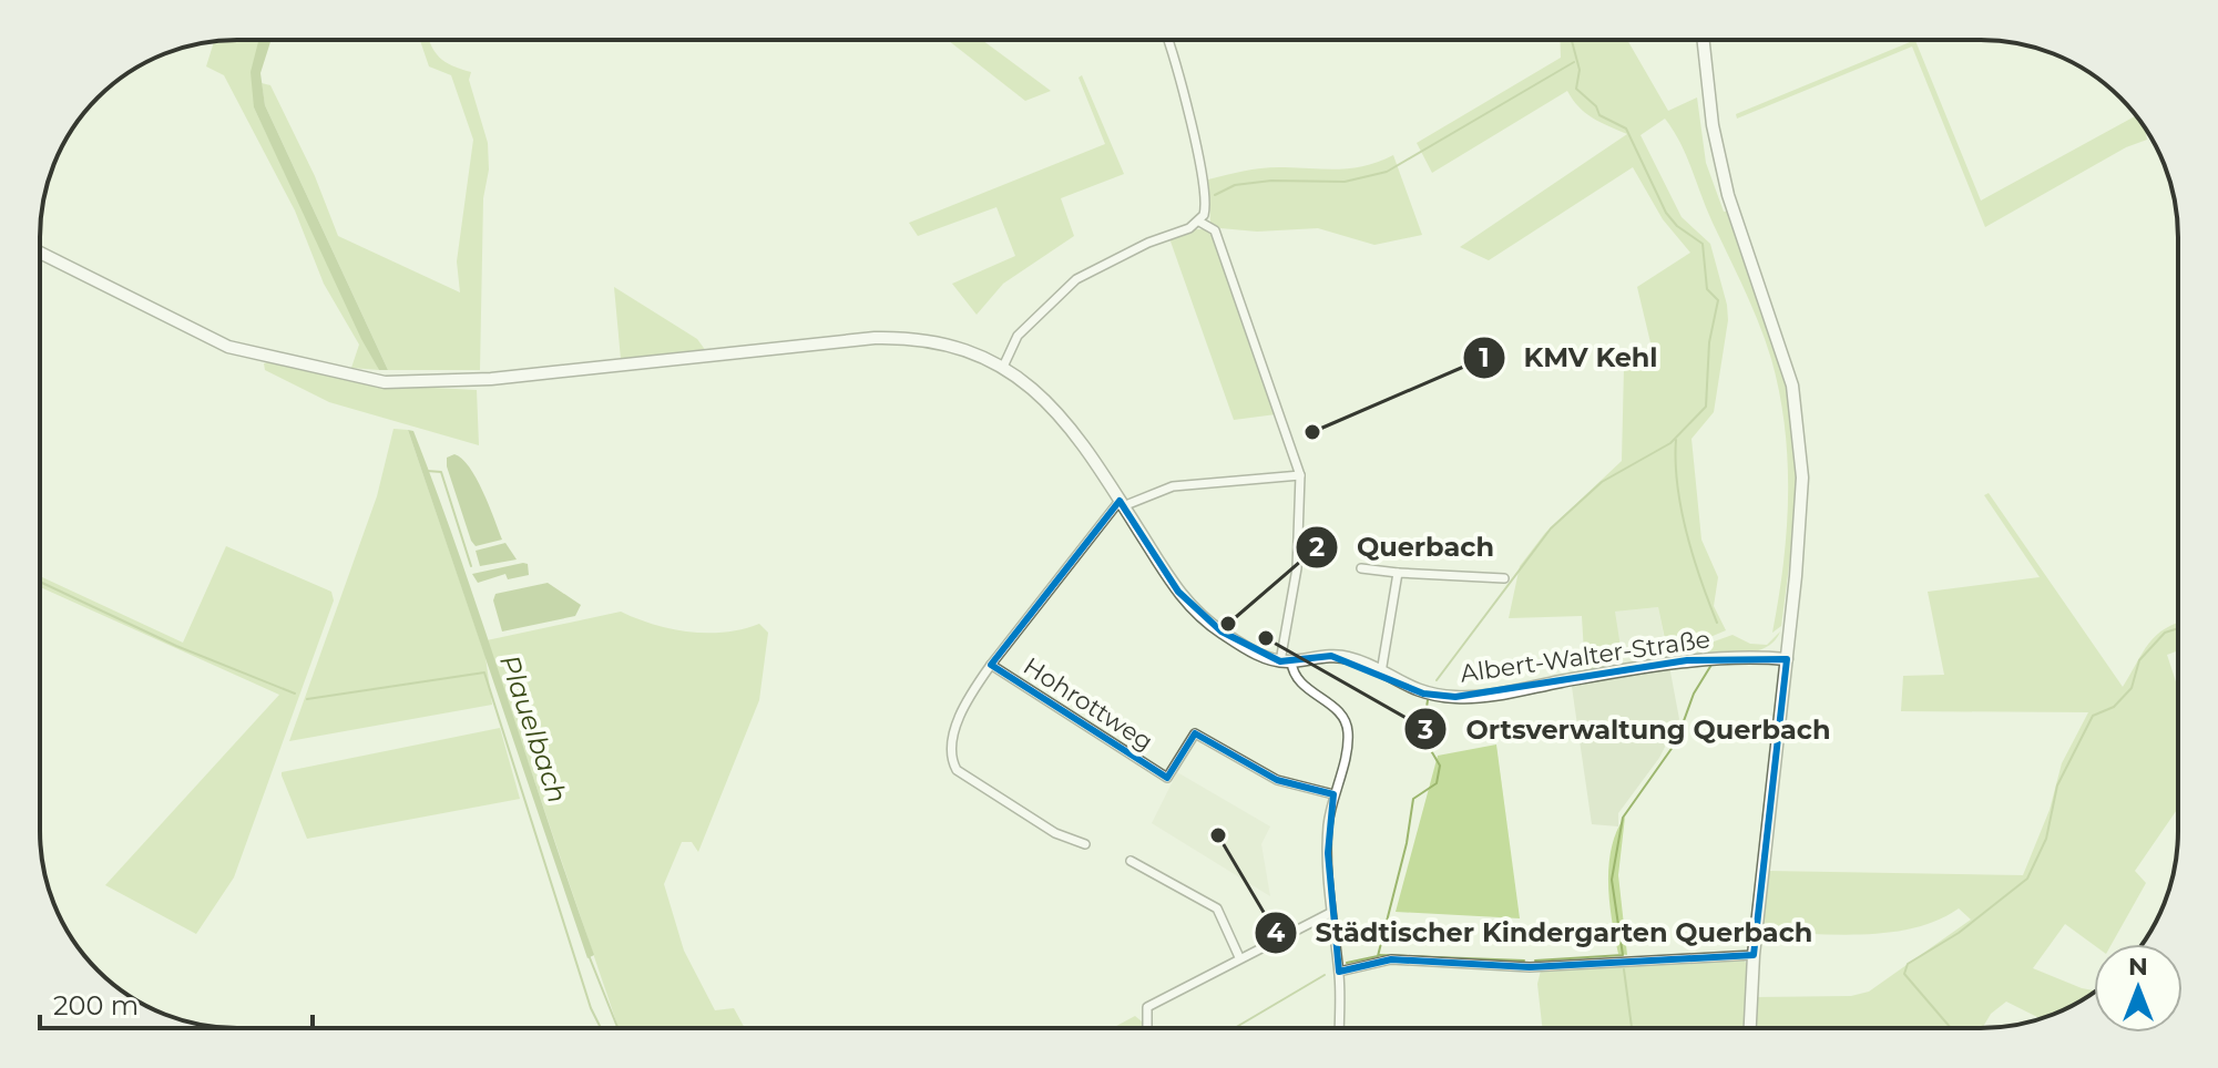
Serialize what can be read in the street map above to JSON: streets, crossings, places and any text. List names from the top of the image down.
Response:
{
  "streets": {
    "street": ["Albert-Walter-Straße", "Hohrottweg"]
  },
  "water": ["Plauelbach"],
  "places": [
    "KMV Kehl",
    "Querbach",
    "Ortsverwaltung Querbach",
    "Städtischer Kindergarten Querbach"
  ],
  "scale_bar": "200 m",
  "north": "top"
}
